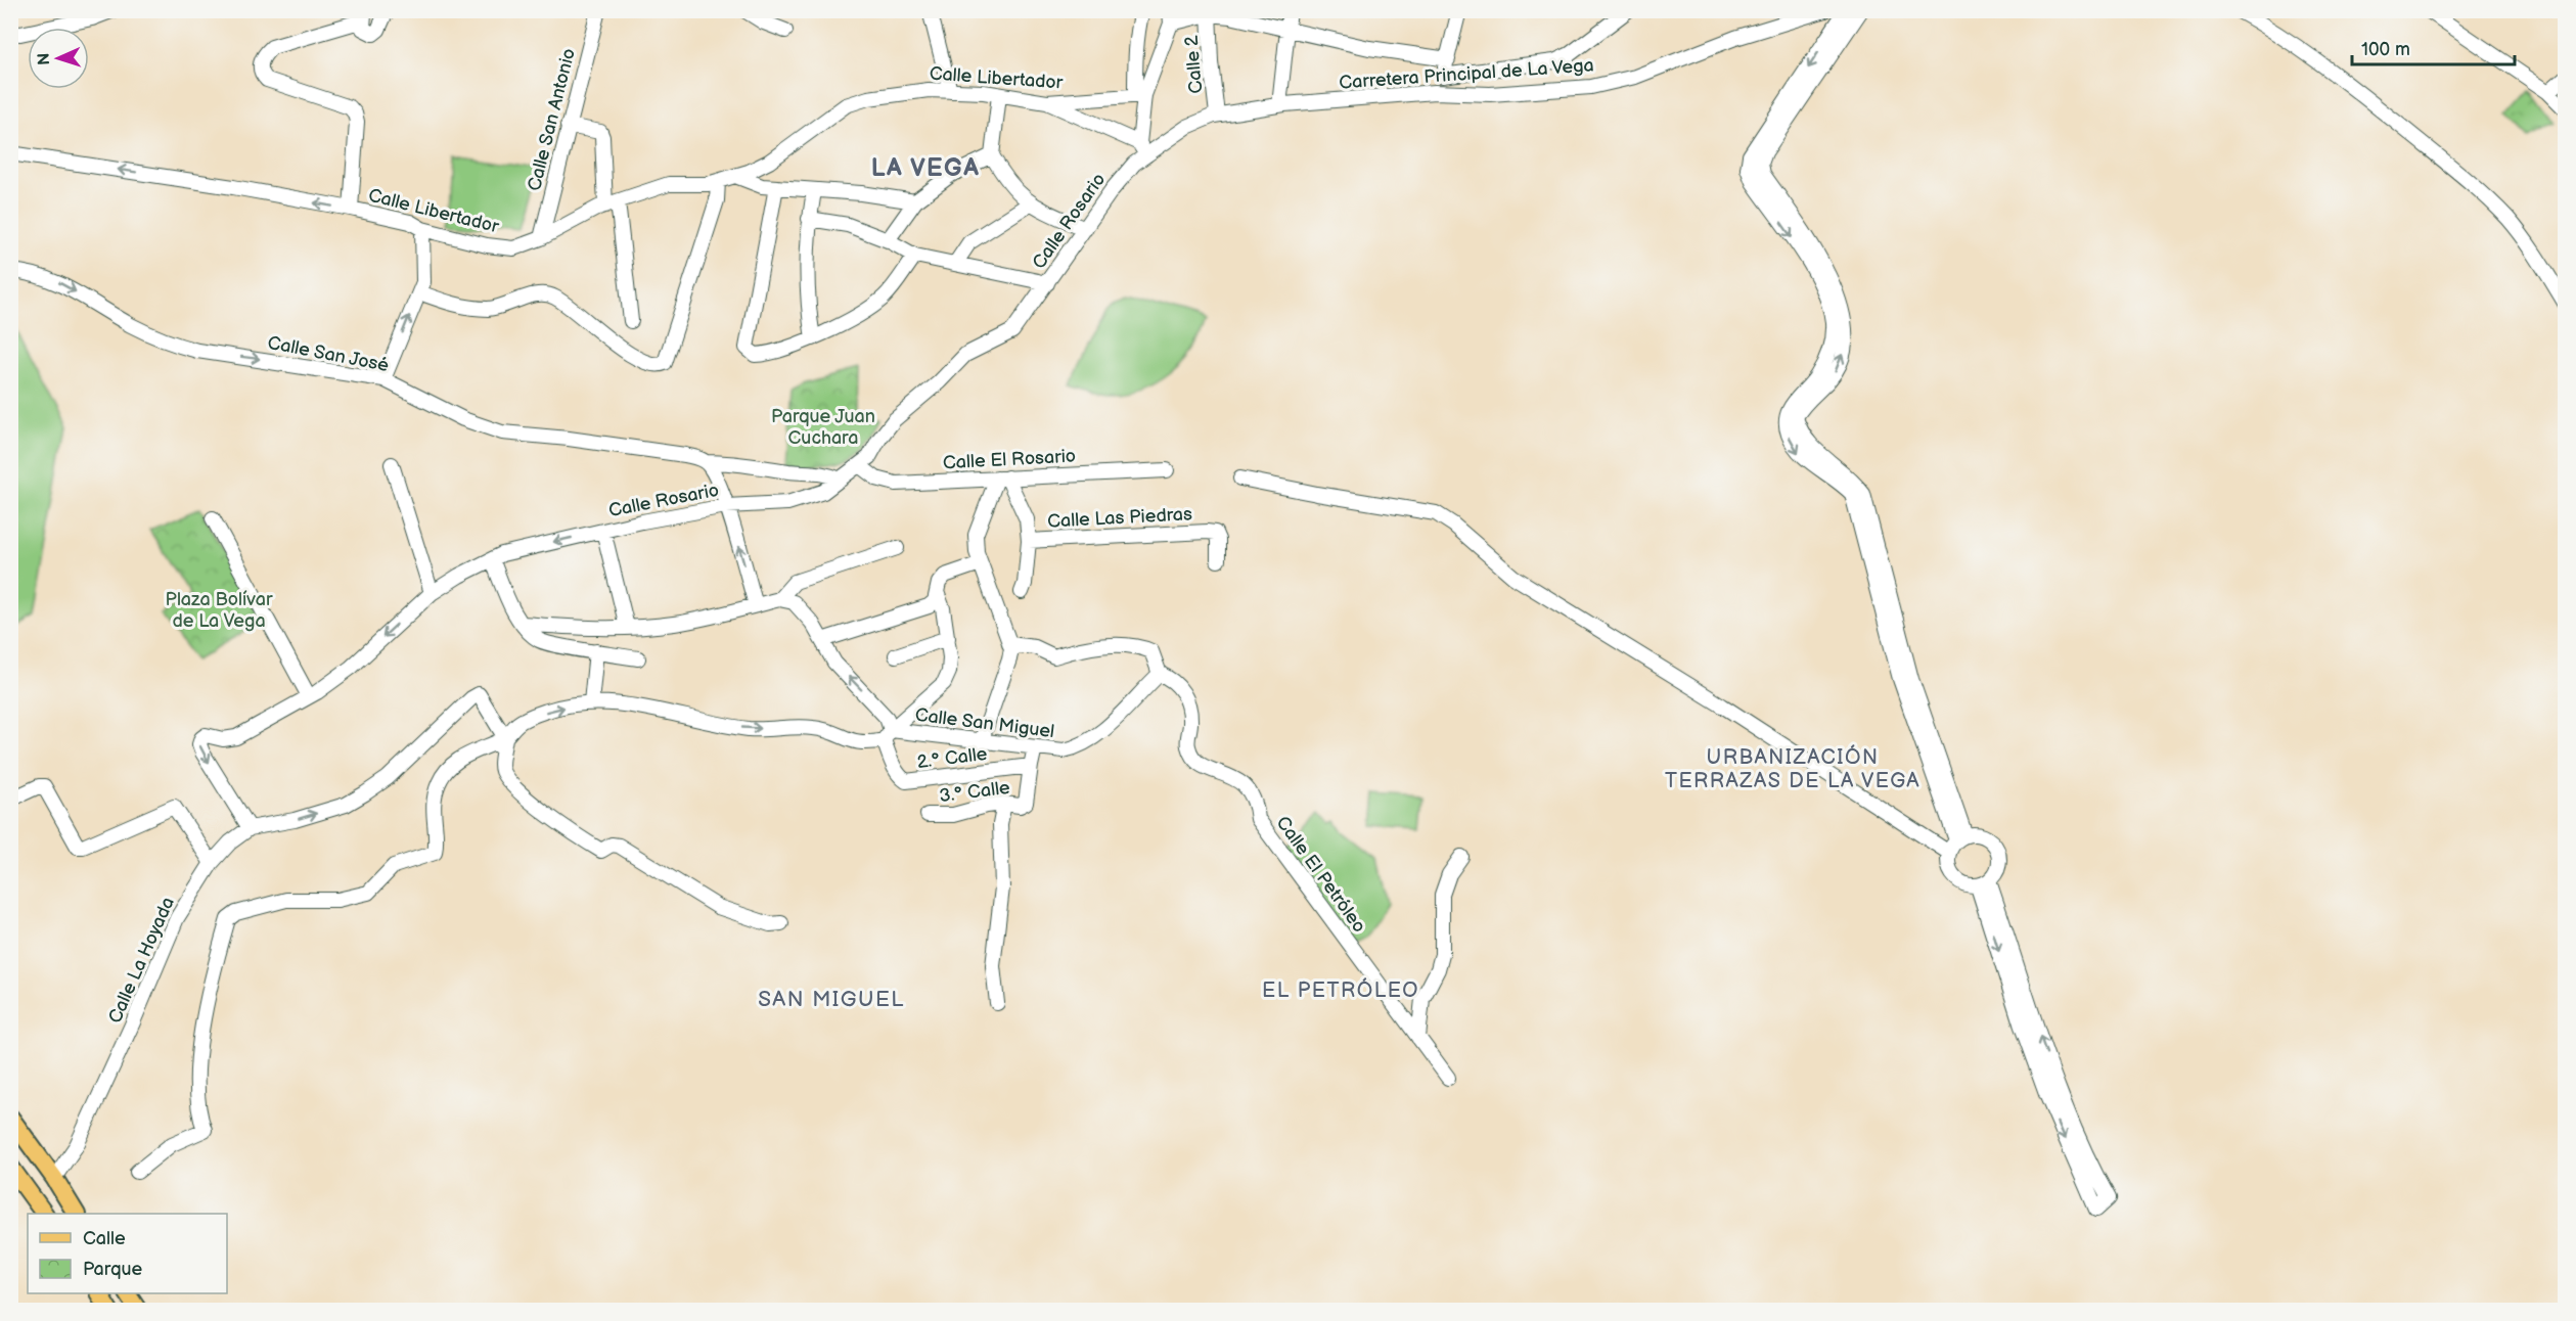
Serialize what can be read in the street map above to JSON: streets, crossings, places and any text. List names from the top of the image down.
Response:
{
  "streets": {
    "street": [
      "Calle 2",
      "Carretera Principal de La Vega",
      "Calle Libertador",
      "Calle San Antonio",
      "Calle Rosario",
      "Calle San José",
      "Calle El Rosario",
      "Calle Las Piedras",
      "Calle San Miguel",
      "2.° Calle",
      "3.° Calle",
      "Calle El Petróleo",
      "Calle La Hoyada"
    ]
  },
  "crossings": [
    ["Calle 2", "Carretera Principal de La Vega"],
    ["Carretera Principal de La Vega", "Calle Rosario"],
    ["Calle Libertador", "Calle San Antonio"],
    ["Calle Rosario", "Calle San José"],
    ["Calle Rosario", "Calle El Rosario"],
    ["Calle Rosario", "Calle La Hoyada"],
    ["Calle El Rosario", "Calle Las Piedras"],
    ["Calle San Miguel", "2.° Calle"],
    ["Calle San Miguel", "Calle El Petróleo"],
    ["Calle San Miguel", "Calle La Hoyada"],
    ["2.° Calle", "3.° Calle"]
  ],
  "one_way": ["Calle San José", "Calle La Hoyada"],
  "districts": [
    "LA VEGA",
    "URBANIZACIÓN TERRAZAS DE LA VEGA",
    "EL PETRÓLEO",
    "SAN MIGUEL"
  ],
  "parks": ["Parque Juan Cuchara", "Plaza Bolívar de La Vega"],
  "legend": ["Calle", "Parque"],
  "scale_bar": "100 m",
  "north": "left"
}
